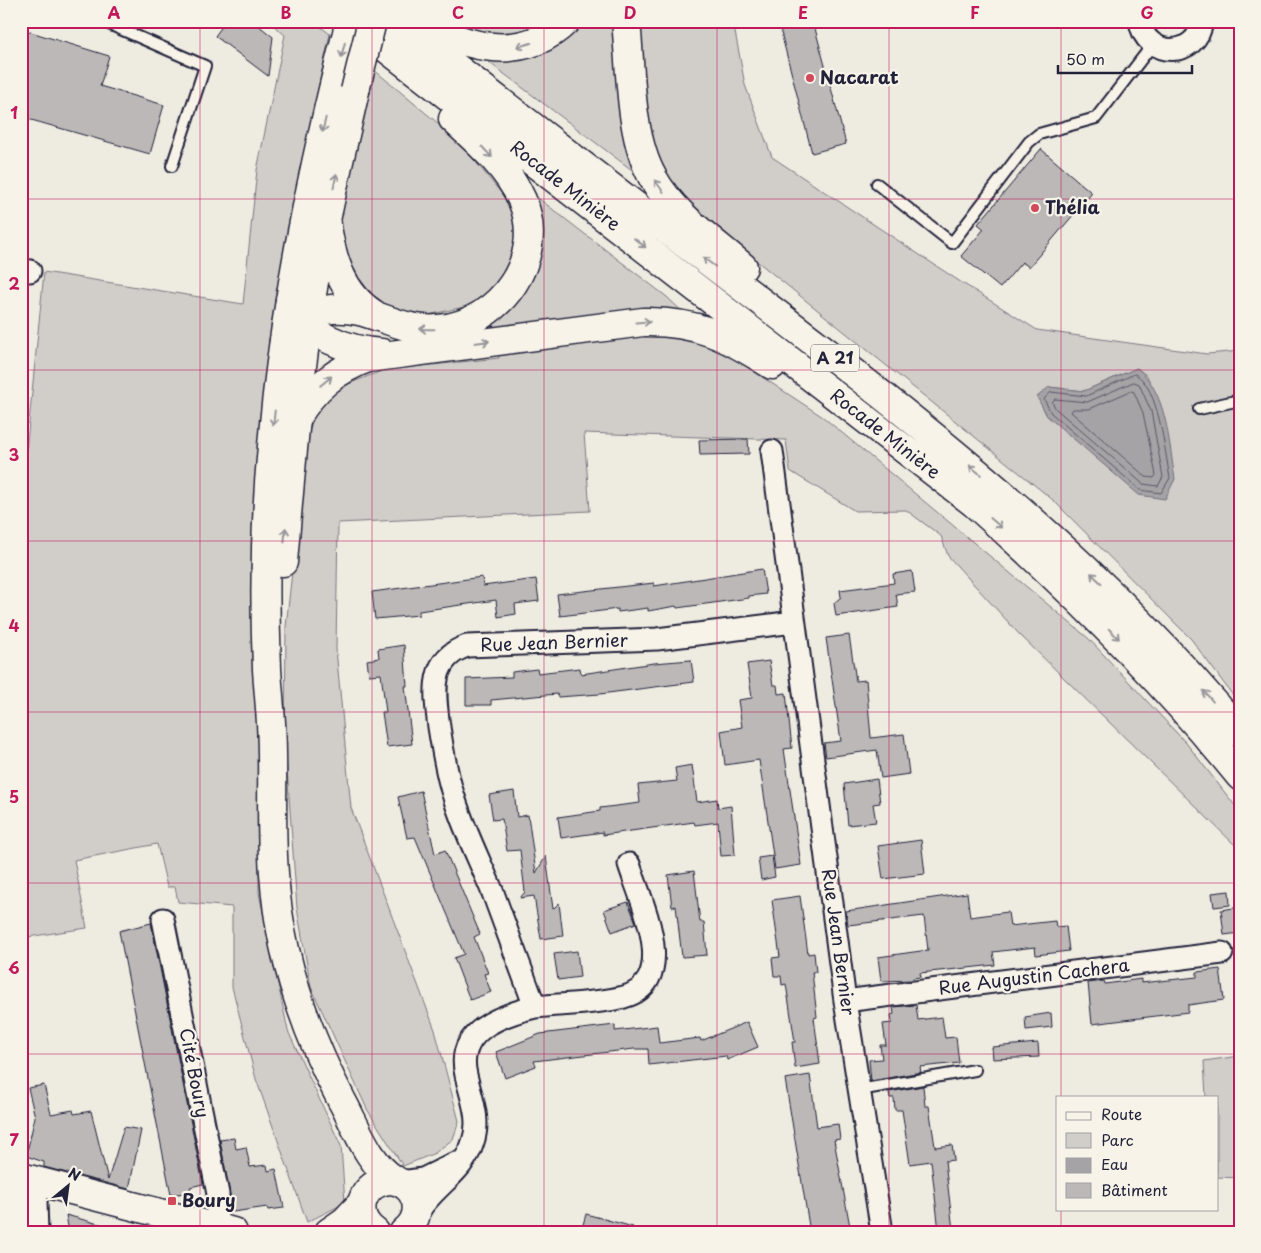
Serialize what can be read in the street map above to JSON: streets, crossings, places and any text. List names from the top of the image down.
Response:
{
  "streets": {
    "main road": ["Rocade Minière", "A 21"],
    "street": ["Rue Jean Bernier", "Rue Augustin Cachera", "Cité Boury"]
  },
  "crossings": [
    ["Rue Jean Bernier", "Rue Augustin Cachera"]
  ],
  "places": {
    "other": ["Nacarat", "Thélia"],
    "transit": ["Boury"]
  },
  "legend": [
    "Route",
    "Parc",
    "Eau",
    "Bâtiment"
  ],
  "scale_bar": "50 m",
  "north": "top right",
  "grid": {
    "columns": [
      "A",
      "B",
      "C",
      "D",
      "E",
      "F",
      "G"
    ],
    "rows": [
      "1",
      "2",
      "3",
      "4",
      "5",
      "6",
      "7"
    ]
  }
}
